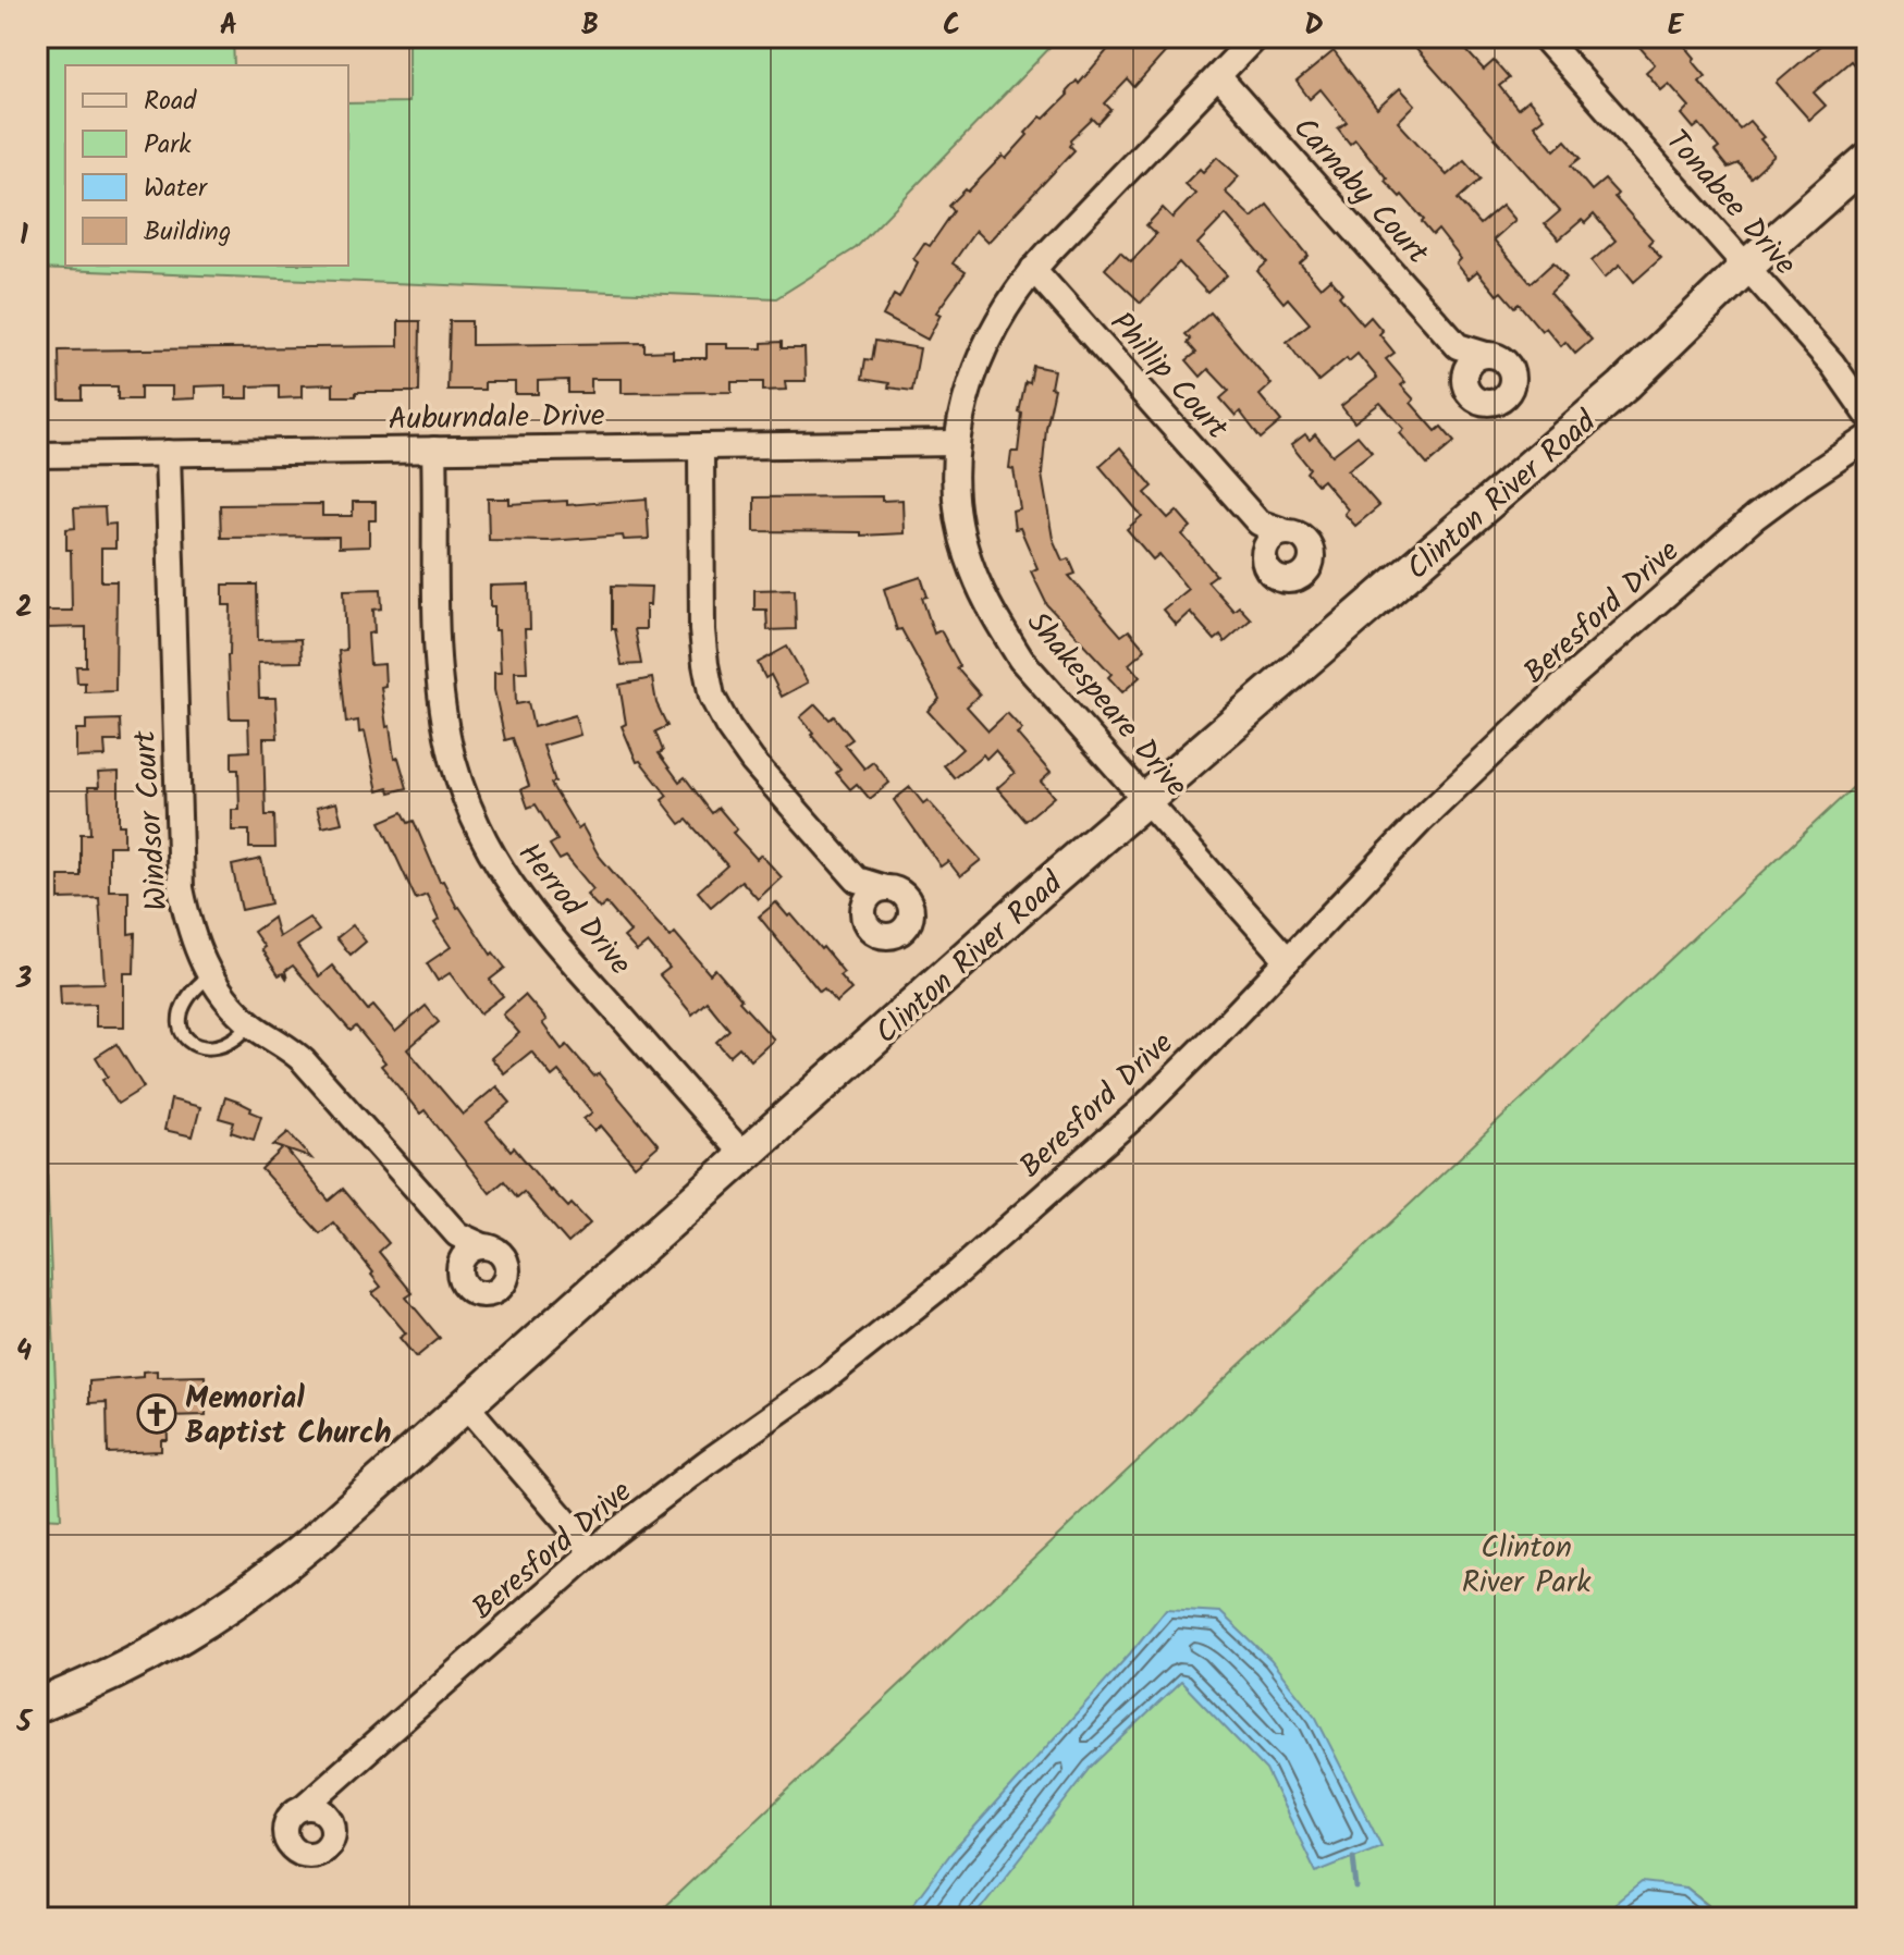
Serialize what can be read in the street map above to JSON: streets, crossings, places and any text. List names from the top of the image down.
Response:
{
  "streets": {
    "street": [
      "Carnaby Court",
      "Tonabee Drive",
      "Phillip Court",
      "Auburndale Drive",
      "Clinton River Road",
      "Beresford Drive",
      "Shakespeare Drive",
      "Windsor Court",
      "Herrod Drive"
    ]
  },
  "crossings": [
    ["Carnaby Court", "Shakespeare Drive"],
    ["Tonabee Drive", "Clinton River Road"],
    ["Phillip Court", "Shakespeare Drive"],
    ["Auburndale Drive", "Shakespeare Drive"],
    ["Auburndale Drive", "Windsor Court"],
    ["Auburndale Drive", "Herrod Drive"],
    ["Clinton River Road", "Shakespeare Drive"],
    ["Clinton River Road", "Herrod Drive"],
    ["Beresford Drive", "Shakespeare Drive"]
  ],
  "parks": ["Clinton River Park"],
  "places": {
    "church": ["Memorial Baptist Church"]
  },
  "legend": [
    "Road",
    "Park",
    "Water",
    "Building"
  ],
  "grid": {
    "columns": [
      "A",
      "B",
      "C",
      "D",
      "E"
    ],
    "rows": [
      "1",
      "2",
      "3",
      "4",
      "5"
    ]
  }
}
